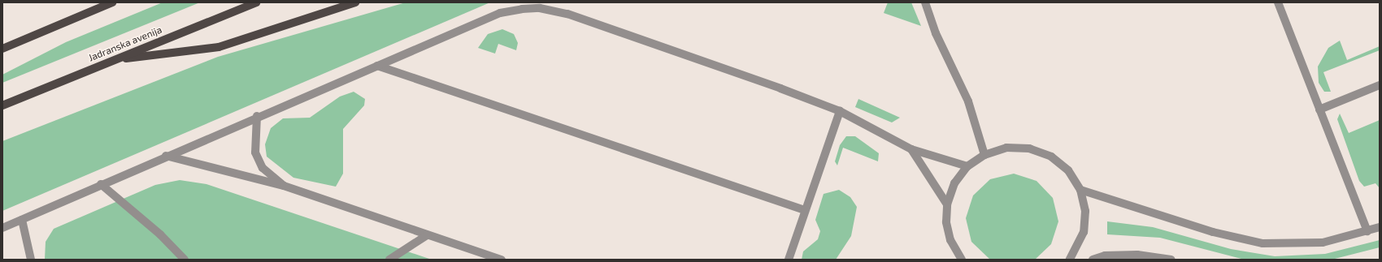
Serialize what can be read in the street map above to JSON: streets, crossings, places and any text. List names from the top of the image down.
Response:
{
  "streets": {
    "main road": ["Jadranska avenija"]
  }
}
